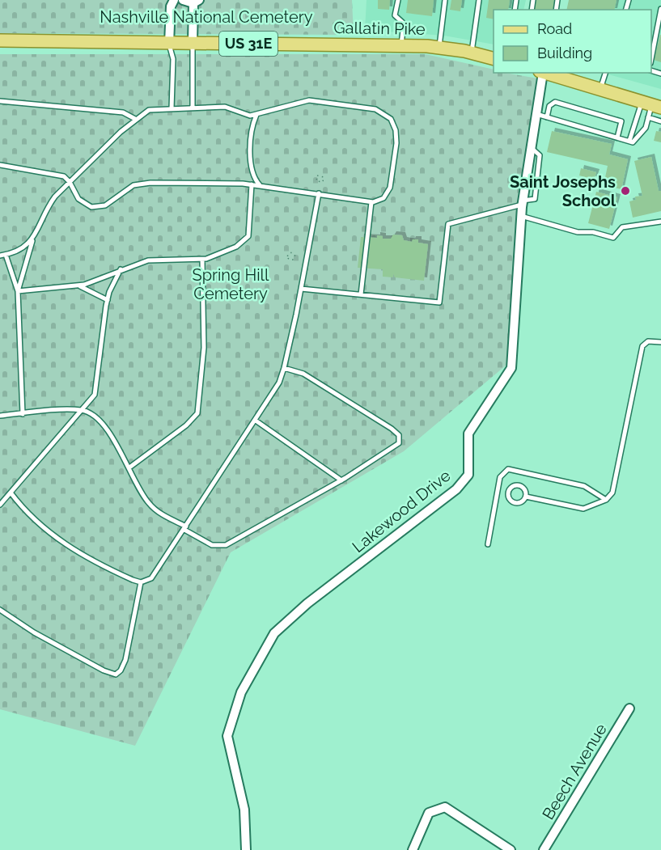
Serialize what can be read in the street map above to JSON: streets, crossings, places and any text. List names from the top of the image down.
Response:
{
  "streets": {
    "main road": ["Gallatin Pike", "US 31E"],
    "street": ["Lakewood Drive", "Beech Avenue"]
  },
  "parks": ["Nashville National Cemetery", "Spring Hill Cemetery"],
  "places": ["Saint Josephs School"],
  "legend": ["Road", "Building"]
}
